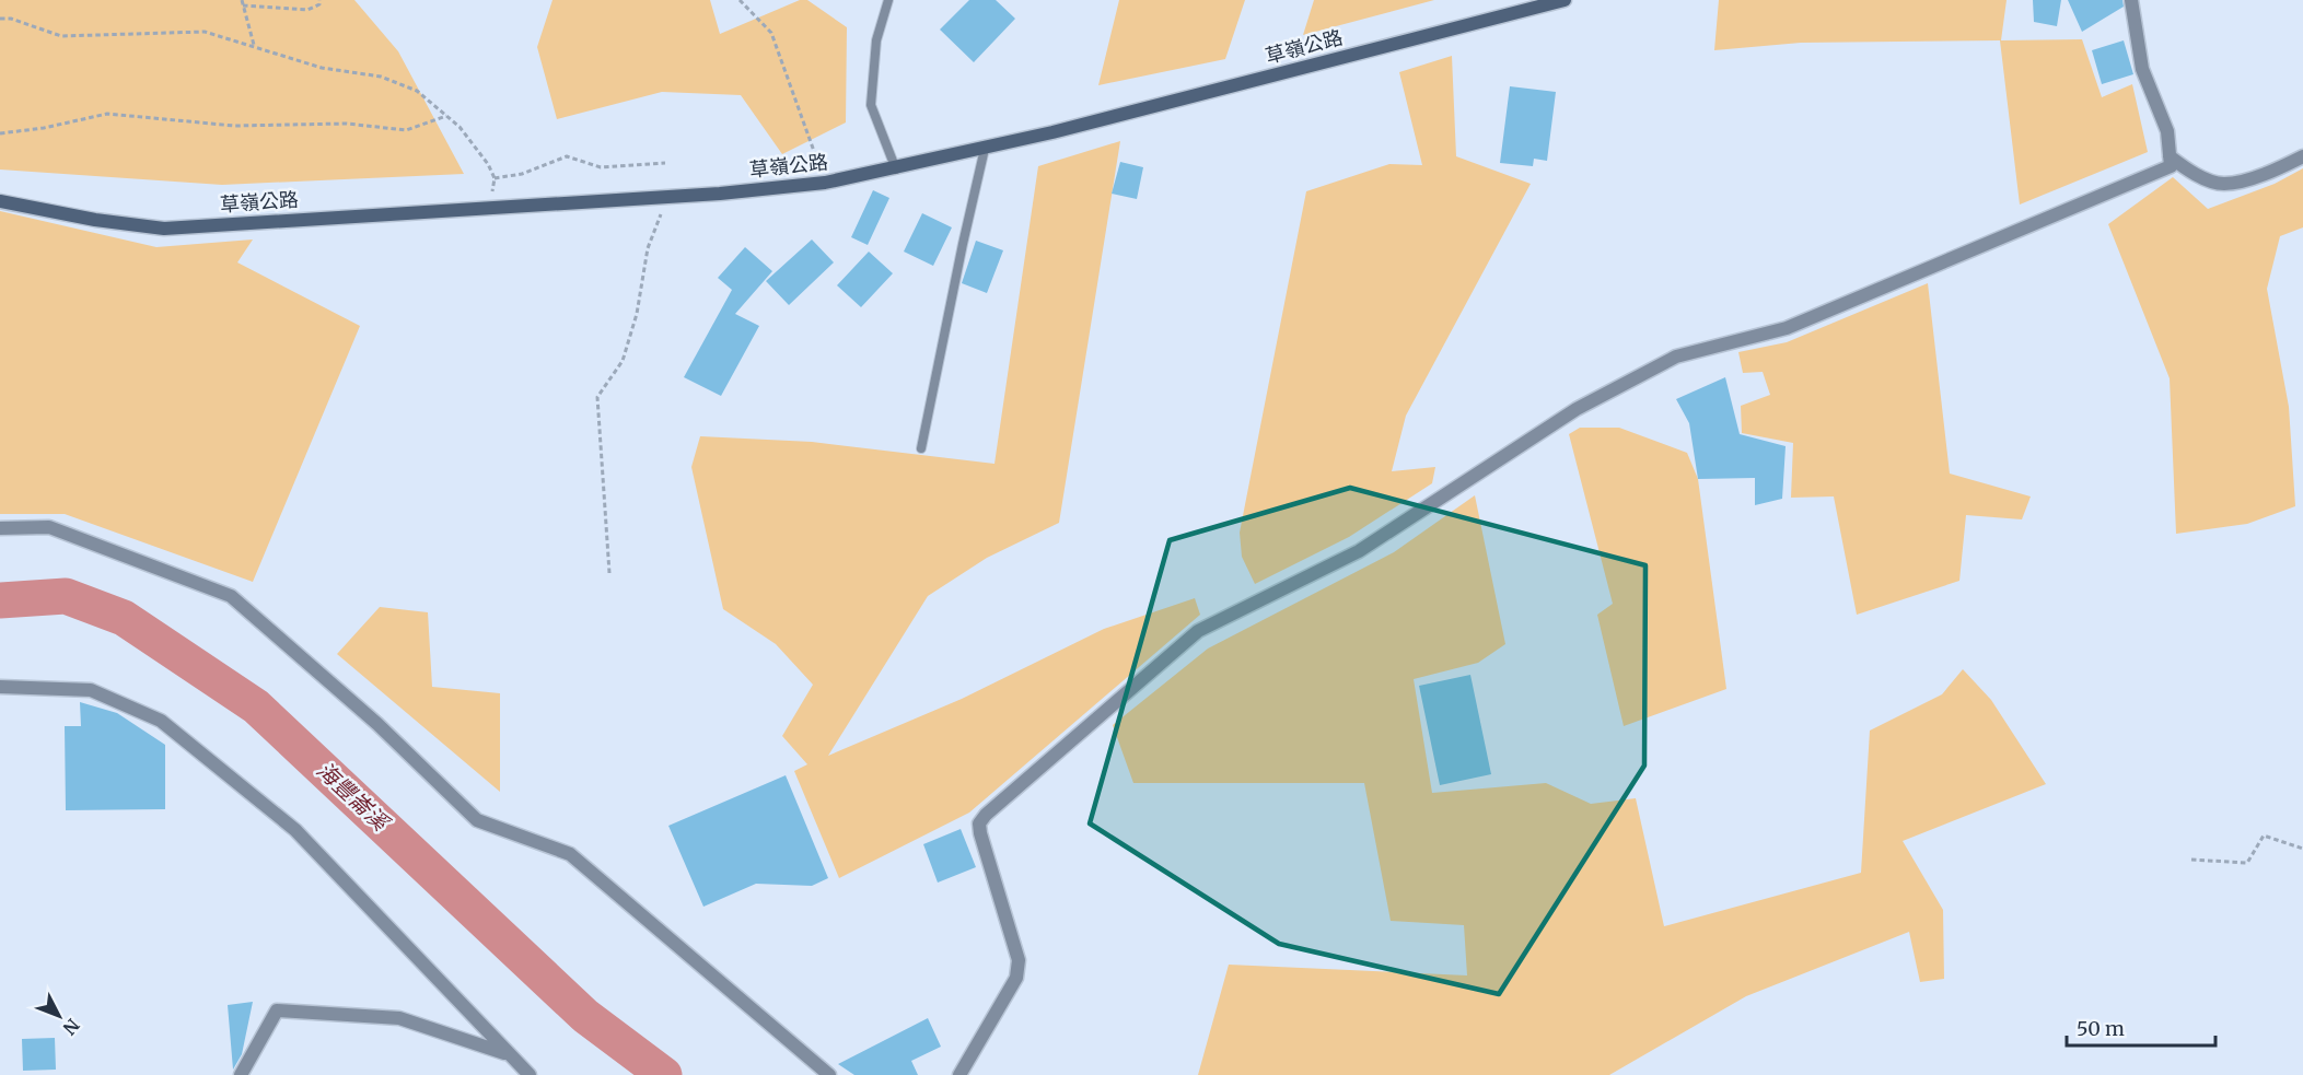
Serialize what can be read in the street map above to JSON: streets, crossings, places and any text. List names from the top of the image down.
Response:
{
  "streets": {
    "main road": ["草嶺公路"]
  },
  "water": ["海豐崙溪"],
  "scale_bar": "50 m",
  "north": "bottom right"
}
